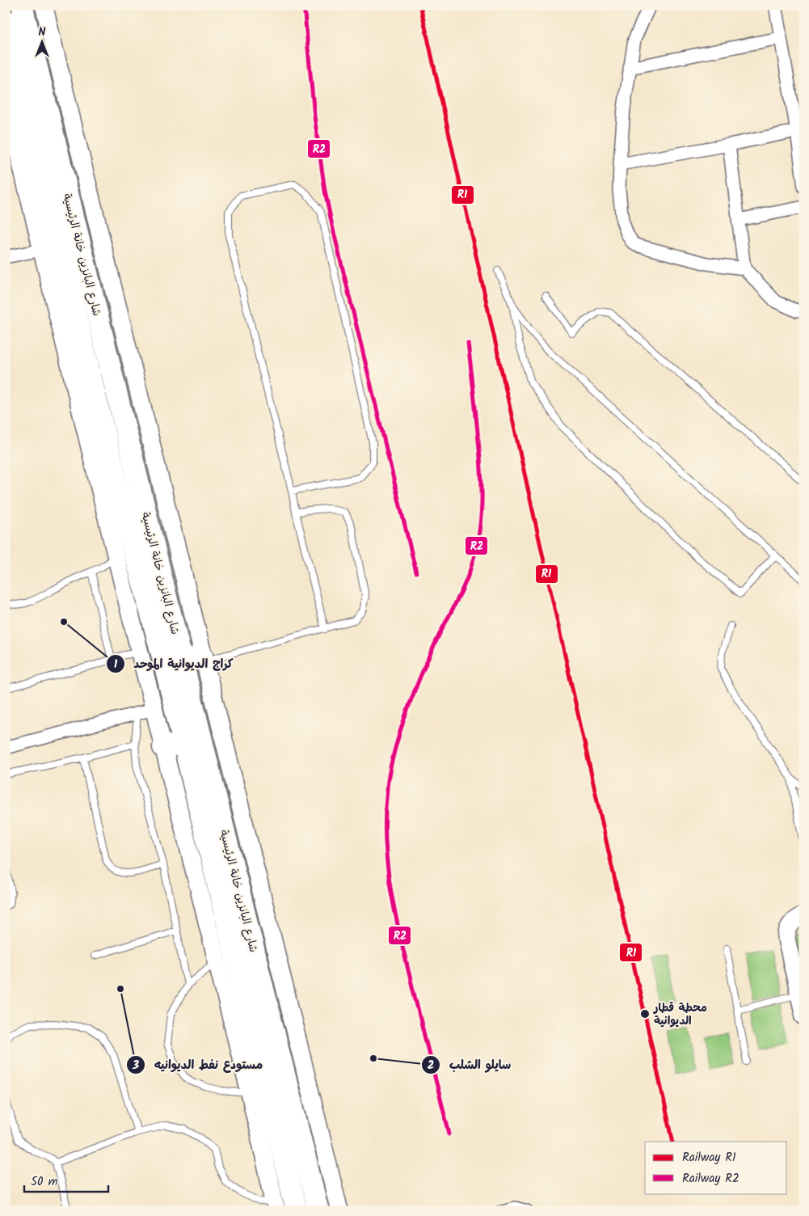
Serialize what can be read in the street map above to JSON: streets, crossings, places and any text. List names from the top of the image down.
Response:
{
  "streets": {
    "highway": ["شارع البانزين خانة الرئيسية"]
  },
  "places": [
    "كراج الديوانية الموحد",
    "مستودع نفط الديوانيه",
    "محطة قطار الديوانية",
    "سايلو الشلب"
  ],
  "lines": ["rail line R1", "rail line R2"],
  "legend": ["Railway R1", "Railway R2"],
  "scale_bar": "50 m",
  "north": "top"
}
